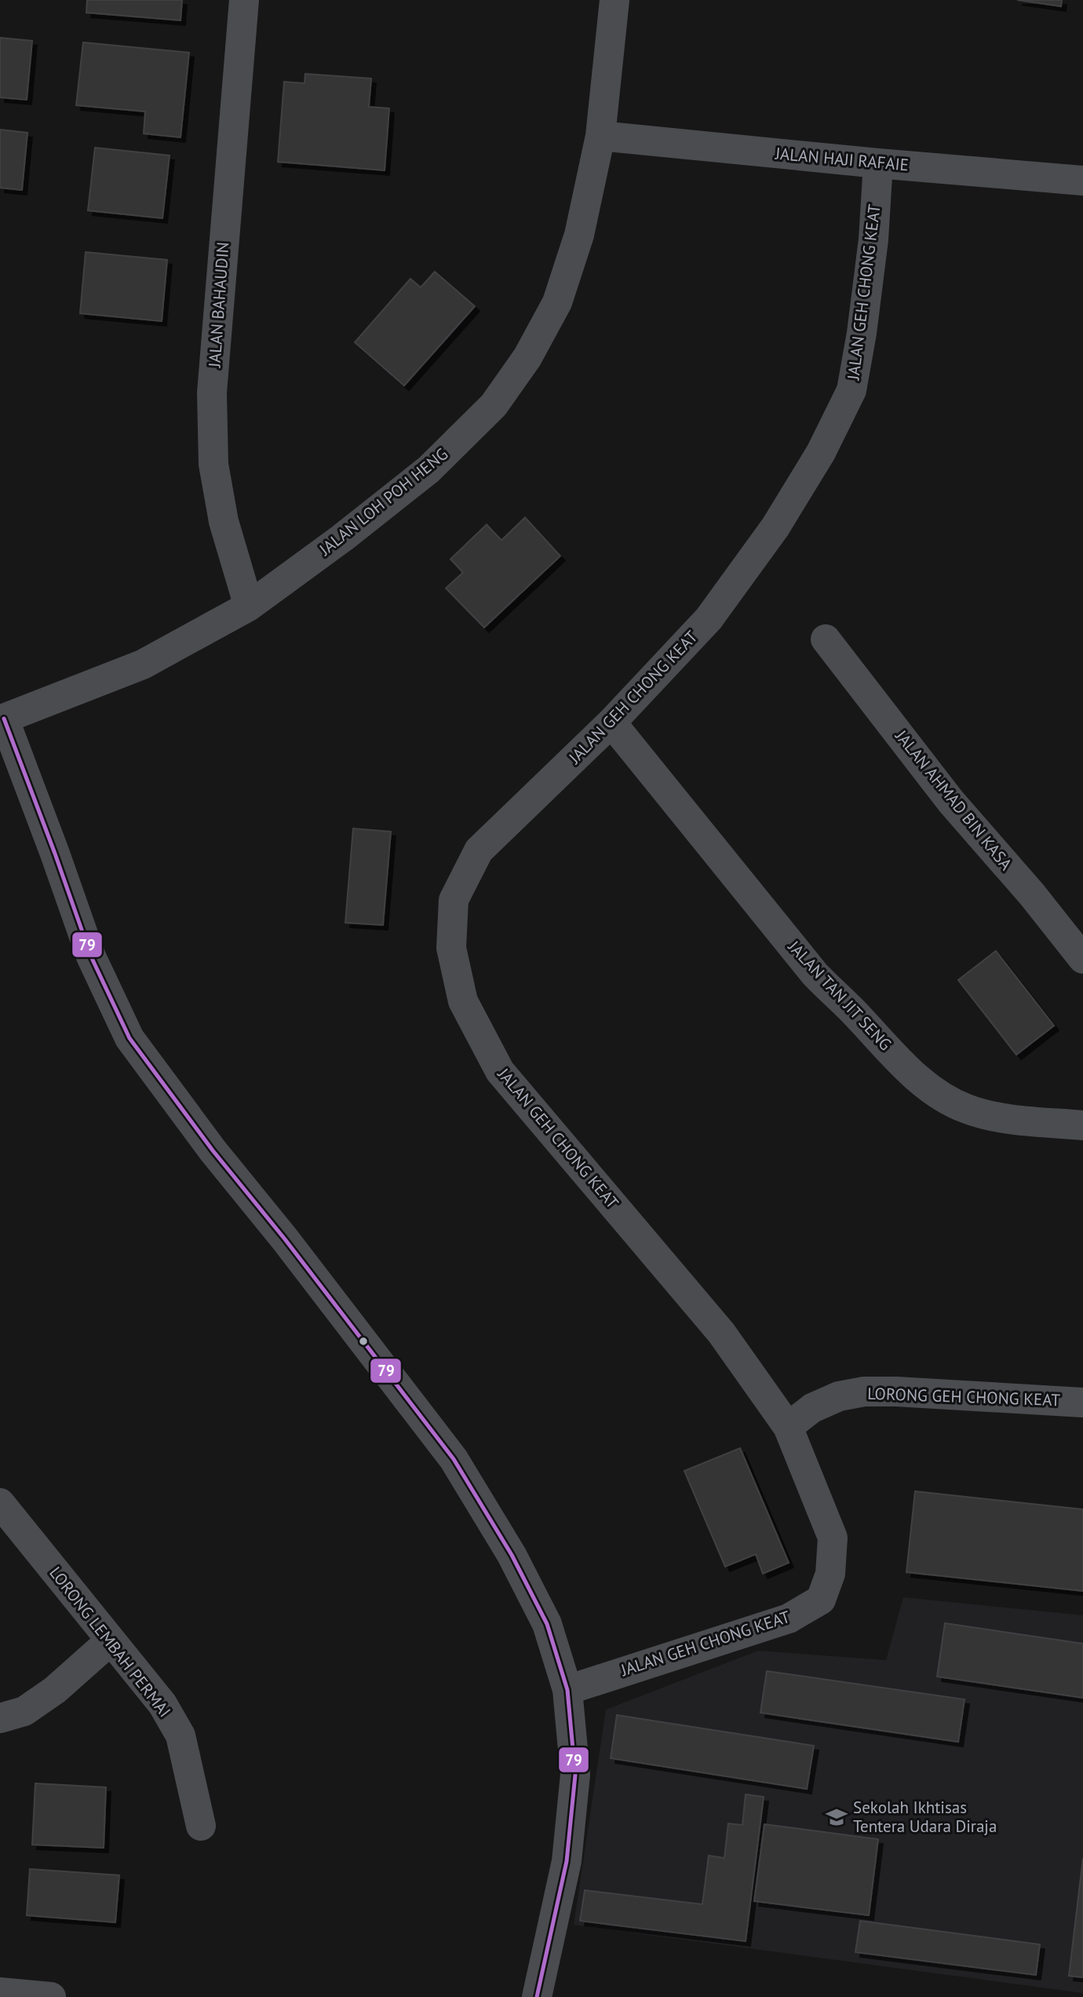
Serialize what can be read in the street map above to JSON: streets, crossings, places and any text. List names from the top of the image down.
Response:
{
  "streets": {
    "street": [
      "JALAN HAJI RAFAIE",
      "JALAN GEH CHONG KEAT",
      "JALAN BAHAUDIN",
      "JALAN LOH POH HENG",
      "JALAN AHMAD BIN KASA",
      "JALAN TAN JIT SENG",
      "LORONG GEH CHONG KEAT",
      "LORONG LEMBAH PERMAI"
    ]
  },
  "crossings": [
    ["JALAN HAJI RAFAIE", "JALAN GEH CHONG KEAT"],
    ["JALAN HAJI RAFAIE", "JALAN LOH POH HENG"],
    ["JALAN GEH CHONG KEAT", "JALAN TAN JIT SENG"],
    ["JALAN GEH CHONG KEAT", "LORONG GEH CHONG KEAT"],
    ["JALAN BAHAUDIN", "JALAN LOH POH HENG"]
  ],
  "places": {
    "school or university": ["Sekolah Ikhtisas Tentera Udara Diraja"]
  },
  "lines": ["transit line 79"]
}
